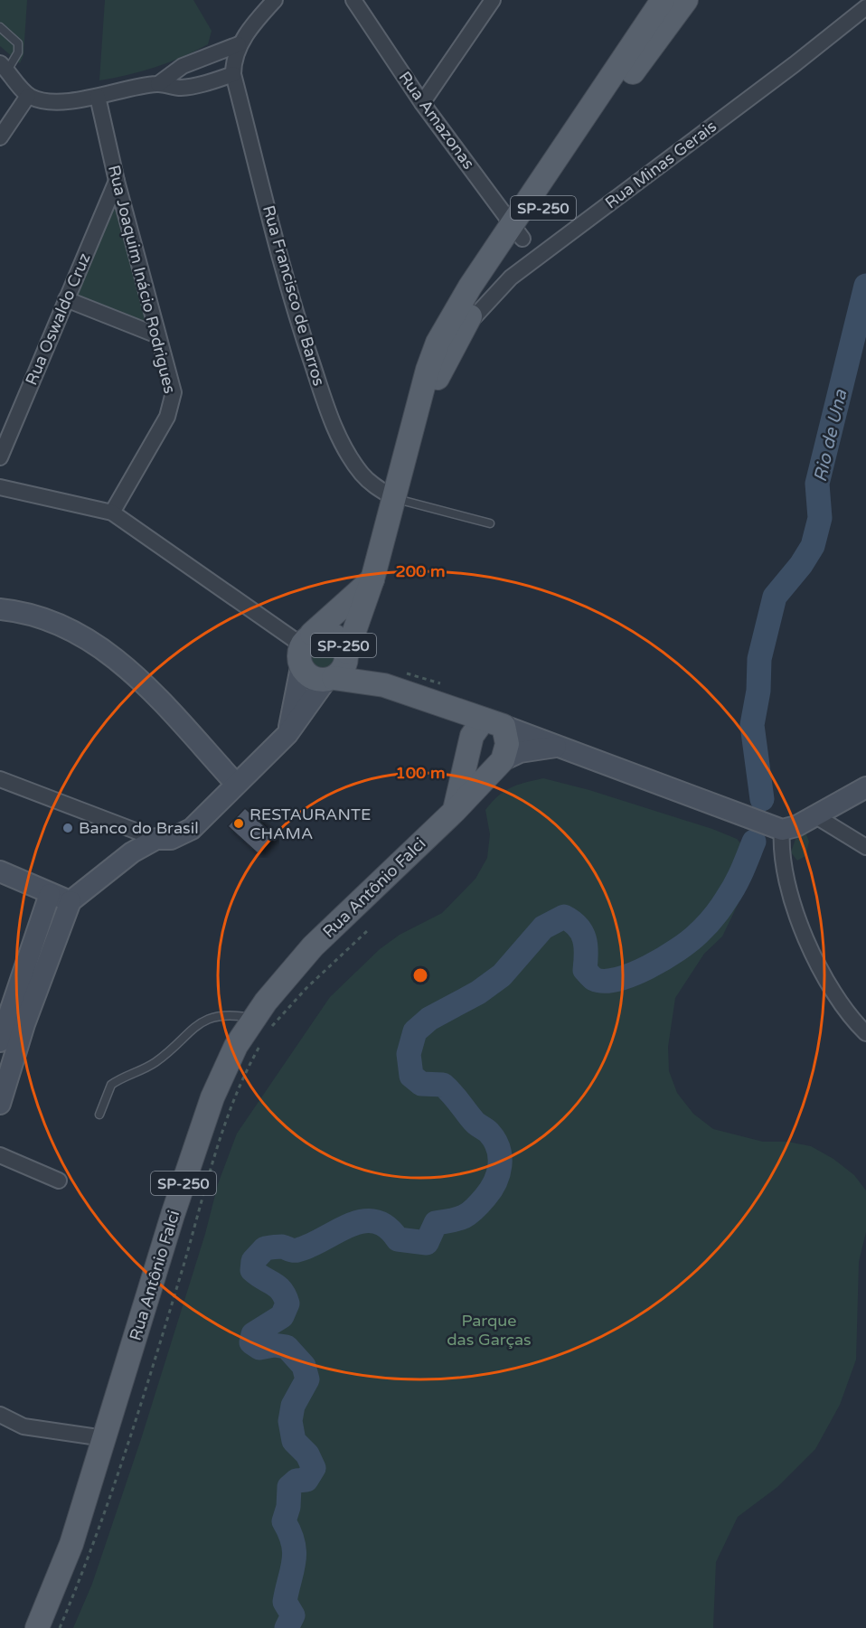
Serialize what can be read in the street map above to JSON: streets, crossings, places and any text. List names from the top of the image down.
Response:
{
  "streets": {
    "main road": ["SP-250", "Rua Antônio Falci"],
    "street": [
      "Rua Amazonas",
      "Rua Minas Gerais",
      "Rua Joaquim Inácio Rodrigues",
      "Rua Francisco de Barros",
      "Rua Oswaldo Cruz"
    ]
  },
  "crossings": [
    ["Rua Amazonas", "SP-250"],
    ["Rua Minas Gerais", "SP-250"],
    ["SP-250", "Rua Francisco de Barros"],
    ["SP-250", "Rua Antônio Falci"],
    ["Rua Joaquim Inácio Rodrigues", "Rua Oswaldo Cruz"]
  ],
  "water": ["Rio de Una"],
  "parks": ["Parque das Garças"],
  "places": ["RESTAURANTE CHAMA", "Banco do Brasil"],
  "rings": ["200 m", "100 m"]
}
